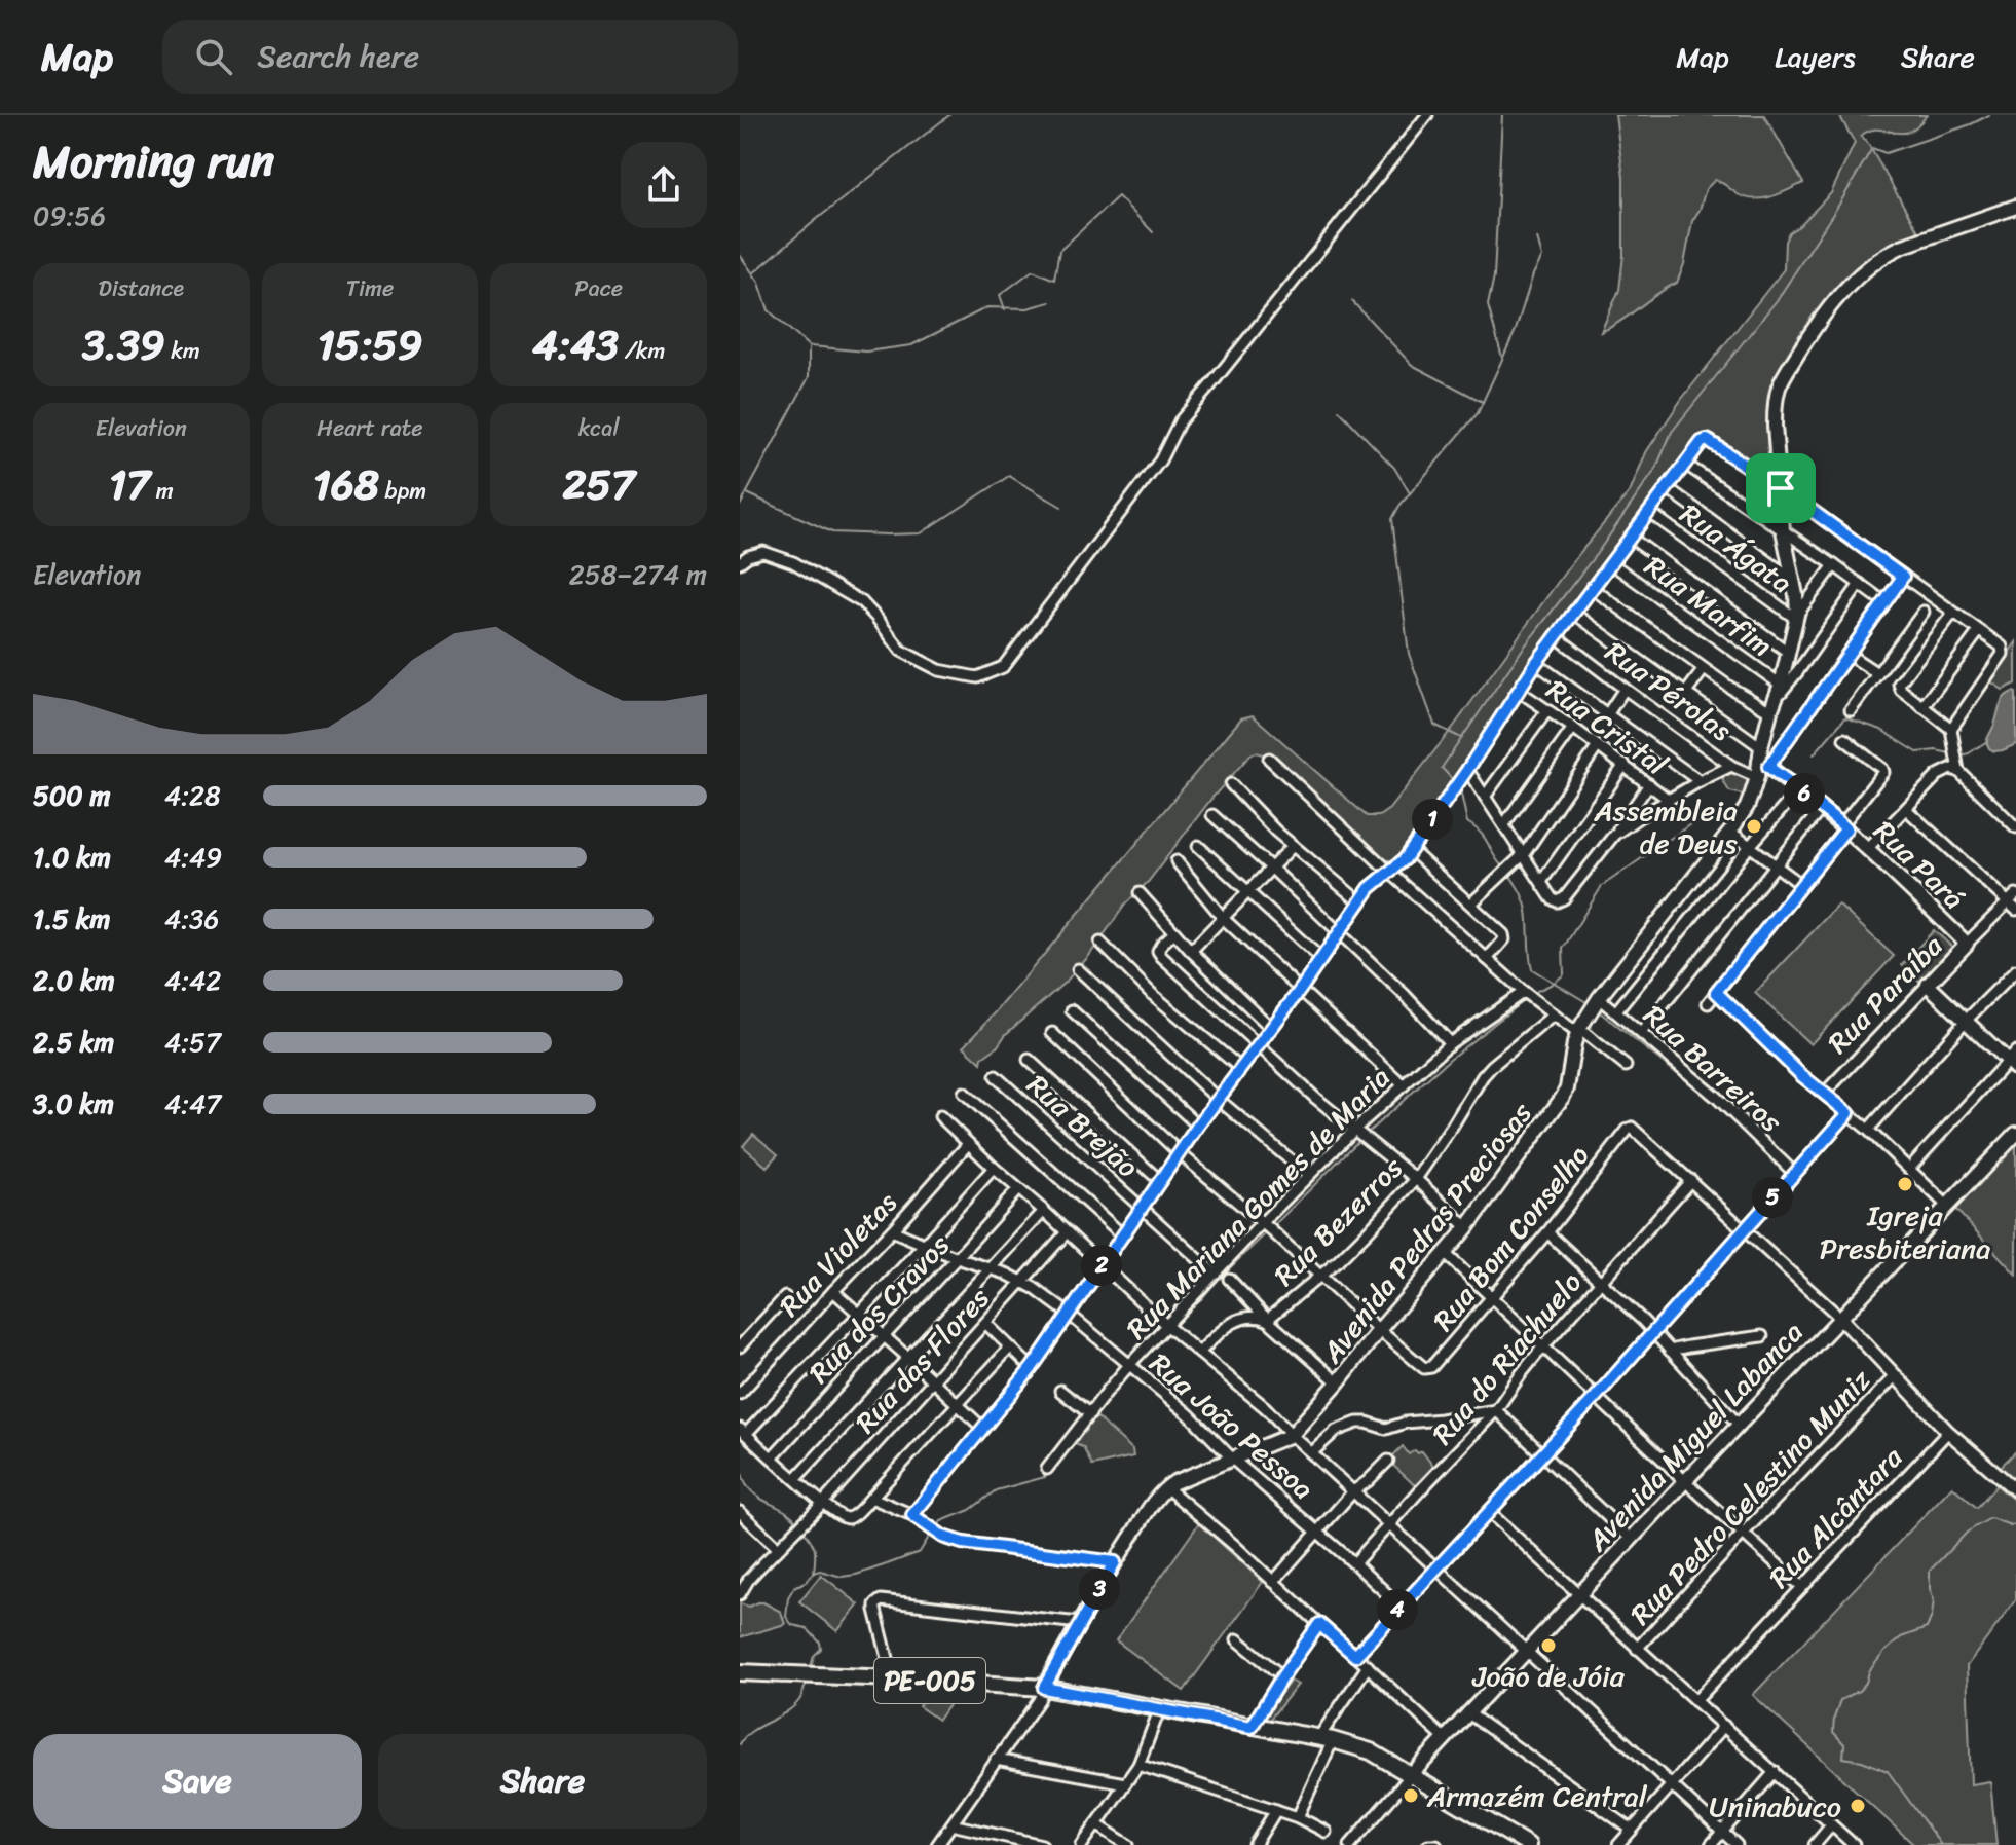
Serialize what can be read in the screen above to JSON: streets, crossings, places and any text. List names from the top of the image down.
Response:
{
  "streets": {
    "main road": [
      "Rua Pará",
      "Rua Paraíba",
      "Avenida Pedras Preciosas",
      "Avenida Miguel Labanca",
      "PE-005"
    ],
    "street": [
      "Rua Ágata",
      "Rua Marfim",
      "Rua Pérolas",
      "Rua Cristal",
      "Rua Barreiros",
      "Rua Brejão",
      "Rua Mariana Gomes de Maria",
      "Rua Bezerros",
      "Rua Bom Conselho",
      "Rua Violetas",
      "Rua dos Cravos",
      "Rua do Riachuelo",
      "Rua das Flores",
      "Rua João Pessoa",
      "Rua Pedro Celestino Muniz",
      "Rua Alcântara"
    ]
  },
  "crossings": [
    ["Rua Ágata", "Avenida Pedras Preciosas"],
    ["Rua Marfim", "Avenida Pedras Preciosas"],
    ["Rua Pérolas", "Avenida Pedras Preciosas"],
    ["Rua Pará", "Rua Paraíba"],
    ["Rua Pará", "Avenida Pedras Preciosas"],
    ["Rua Barreiros", "Avenida Pedras Preciosas"],
    ["Rua Brejão", "Rua Mariana Gomes de Maria"],
    ["Rua Mariana Gomes de Maria", "Rua João Pessoa"],
    ["Avenida Pedras Preciosas", "Rua Bom Conselho"],
    ["Rua Bom Conselho", "Rua do Riachuelo"],
    ["Rua Violetas", "Rua João Pessoa"],
    ["Rua dos Cravos", "Rua João Pessoa"],
    ["Rua do Riachuelo", "Rua João Pessoa"],
    ["Rua das Flores", "Rua João Pessoa"],
    ["Avenida Miguel Labanca", "PE-005"]
  ],
  "places": [
    "Assembleia de Deus",
    "Igreja Presbiteriana",
    "João de Jóia",
    "Armazém Central",
    "Uninabuco"
  ],
  "page": {
    "header": "Map",
    "search": "Search here",
    "nav": ["Map", "Layers", "Share"],
    "heading": ["Morning run", "09:56"],
    "stats": [
      ["Distance", "3.39 km"],
      ["Time", "15:59"],
      ["Pace", "4:43 /km"],
      ["Elevation", "17 m"],
      ["Heart rate", "168 bpm"],
      ["kcal", "257"]
    ],
    "chart": ["Elevation", "258–274 m"],
    "list": [
      {
        "name": "500 m",
        "note": "4:28"
      },
      {
        "name": "1.0 km",
        "note": "4:49"
      },
      {
        "name": "1.5 km",
        "note": "4:36"
      },
      {
        "name": "2.0 km",
        "note": "4:42"
      },
      {
        "name": "2.5 km",
        "note": "4:57"
      },
      {
        "name": "3.0 km",
        "note": "4:47"
      }
    ],
    "pins": [
      "6",
      "1",
      "5",
      "2",
      "3",
      "4"
    ],
    "buttons": ["Save", "Share"]
  }
}
